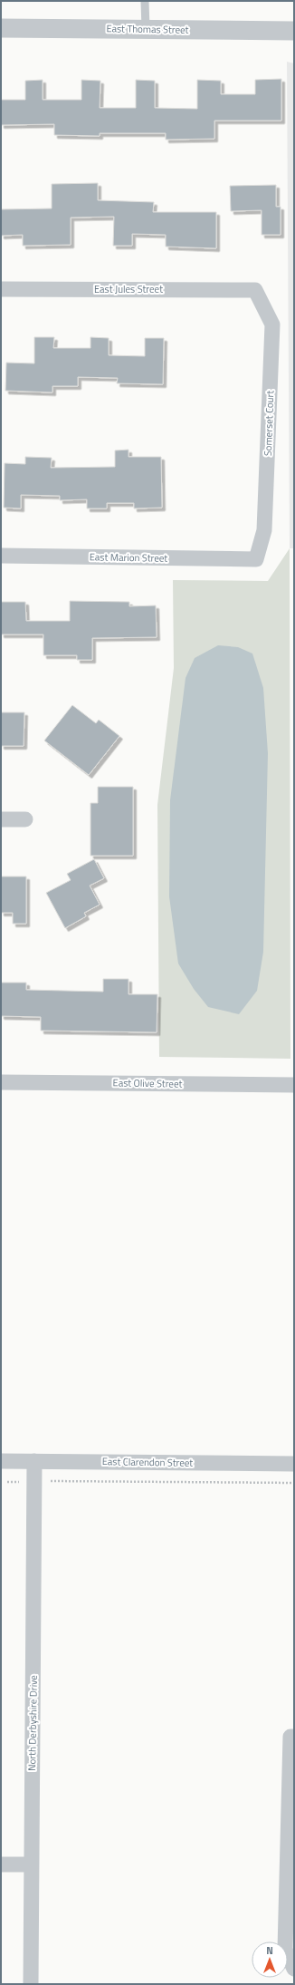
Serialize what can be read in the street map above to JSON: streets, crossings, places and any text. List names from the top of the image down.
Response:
{
  "streets": {
    "street": [
      "East Thomas Street",
      "East Jules Street",
      "Somerset Court",
      "East Marion Street",
      "East Olive Street",
      "East Clarendon Street",
      "North Derbyshire Drive"
    ]
  },
  "crossings": [
    ["East Jules Street", "Somerset Court"],
    ["Somerset Court", "East Marion Street"],
    ["East Clarendon Street", "North Derbyshire Drive"]
  ],
  "north": "top"
}
